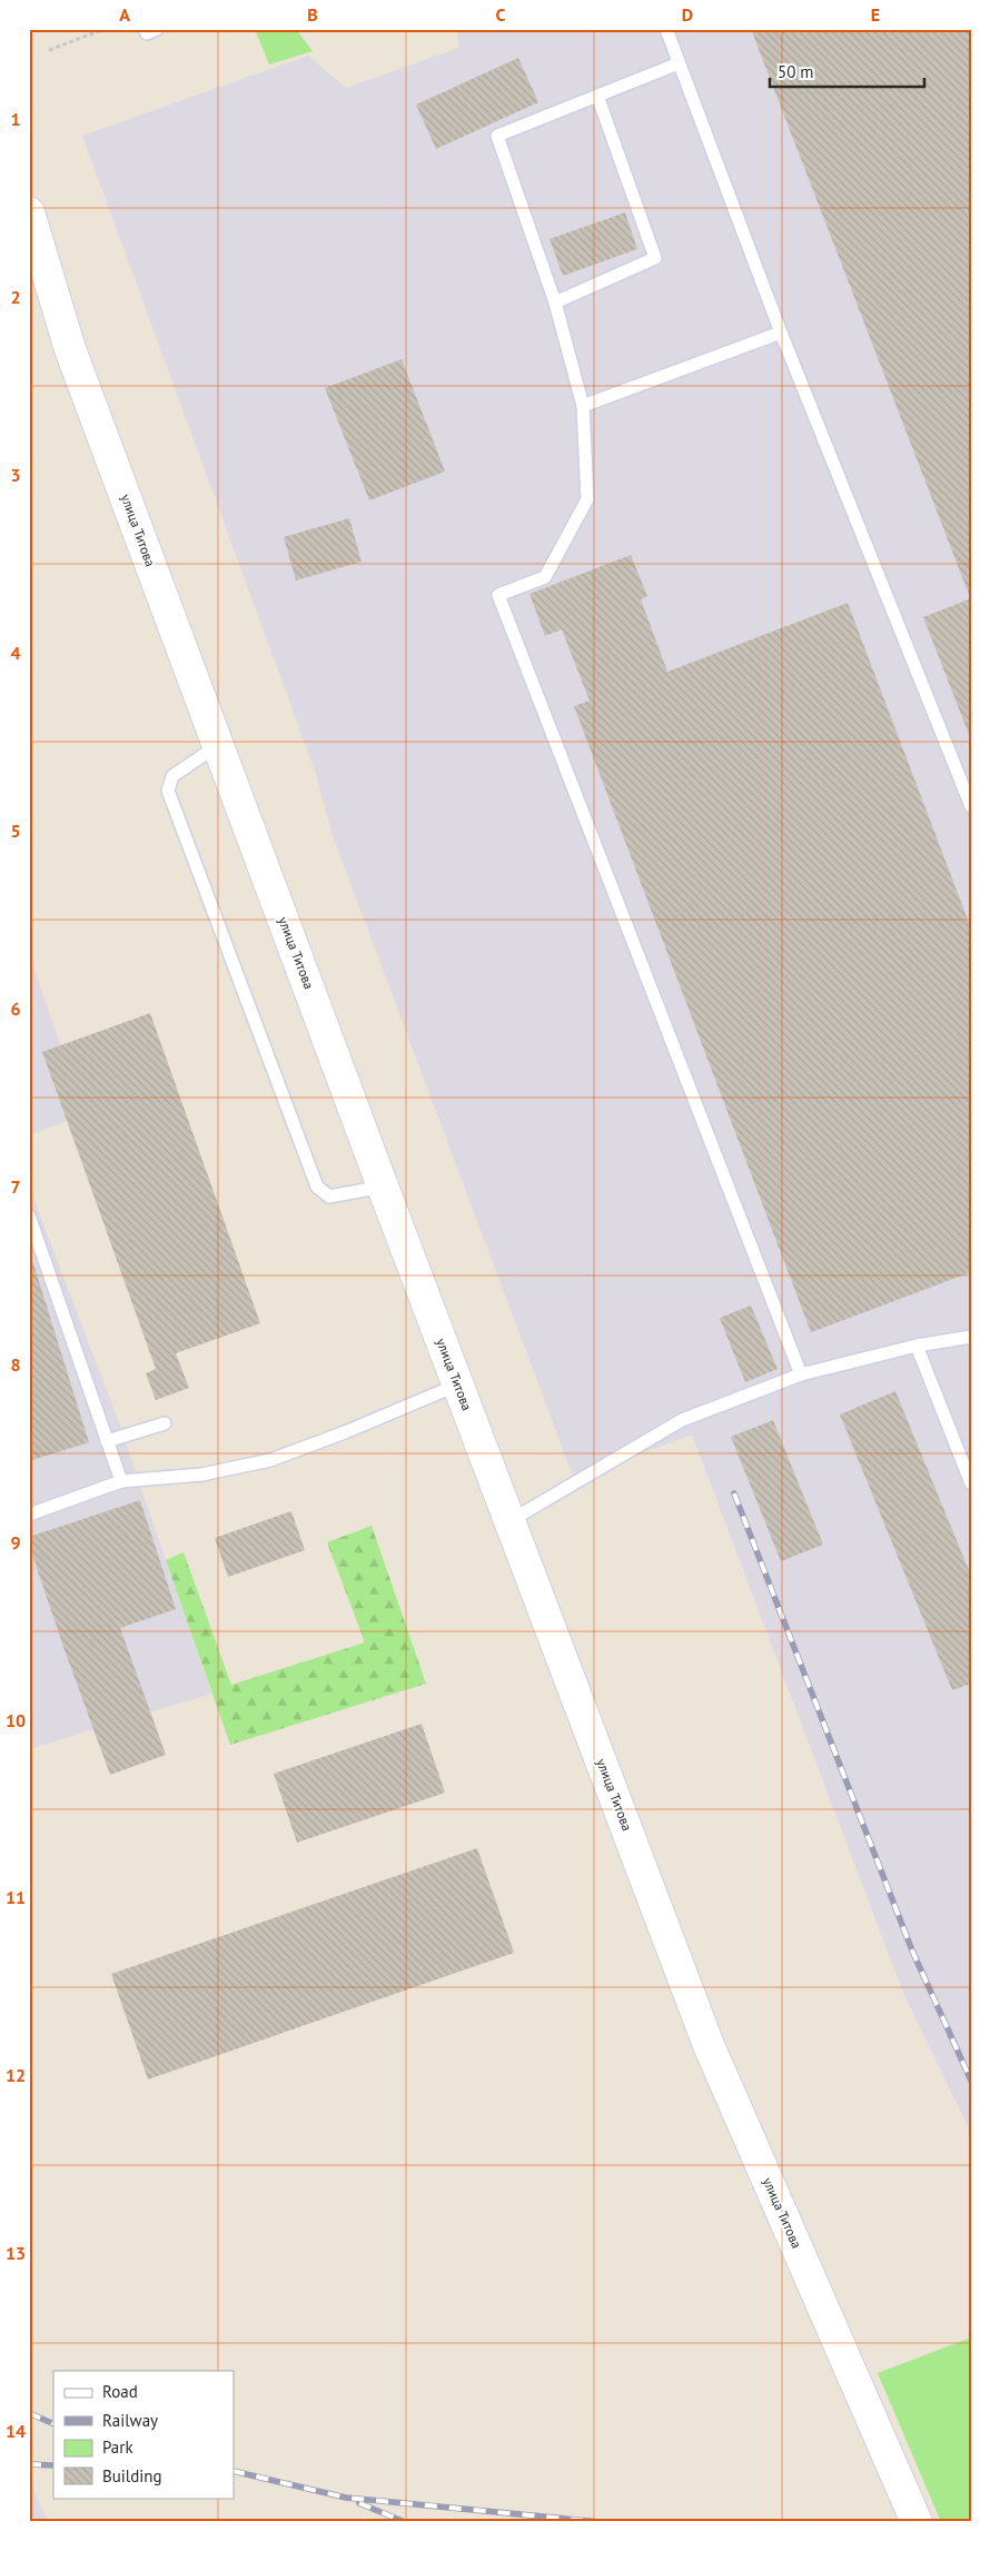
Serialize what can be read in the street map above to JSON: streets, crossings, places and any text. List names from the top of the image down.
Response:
{
  "streets": {
    "main road": ["улица Титова"]
  },
  "legend": [
    "Road",
    "Railway",
    "Park",
    "Building"
  ],
  "scale_bar": "50 m",
  "grid": {
    "columns": [
      "A",
      "B",
      "C",
      "D",
      "E"
    ],
    "rows": [
      "1",
      "2",
      "3",
      "4",
      "5",
      "6",
      "7",
      "8",
      "9",
      "10",
      "11",
      "12",
      "13",
      "14"
    ]
  }
}
